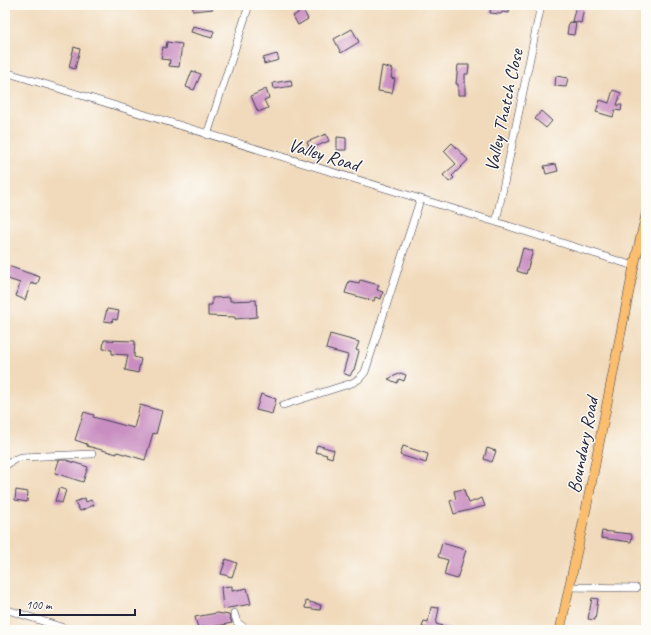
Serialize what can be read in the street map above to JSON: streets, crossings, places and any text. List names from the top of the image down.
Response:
{
  "streets": {
    "main road": ["Boundary Road"],
    "street": ["Valley Thatch Close", "Valley Road"]
  },
  "crossings": [
    ["Valley Thatch Close", "Valley Road"],
    ["Valley Road", "Boundary Road"]
  ],
  "scale_bar": "100 m"
}
